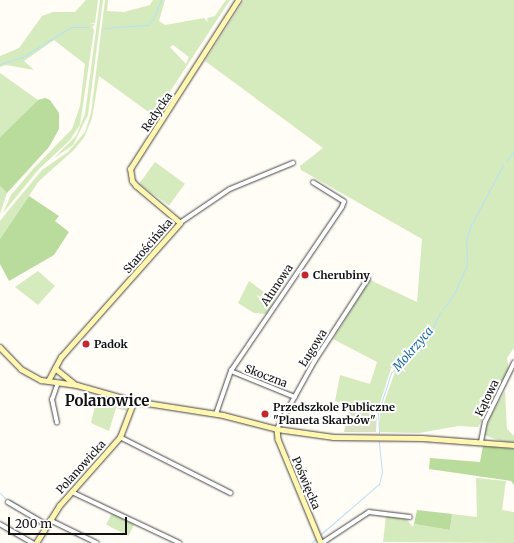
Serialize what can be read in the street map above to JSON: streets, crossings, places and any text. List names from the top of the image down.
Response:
{
  "streets": {
    "street": [
      "Redycka",
      "Starościńska",
      "Ałunowa",
      "Ługowa",
      "Skoczna",
      "Kątowa",
      "Polanowicka",
      "Poświęcka"
    ]
  },
  "crossings": [
    ["Redycka", "Starościńska"],
    ["Ałunowa", "Skoczna"],
    ["Ługowa", "Skoczna"],
    ["Ługowa", "Poświęcka"]
  ],
  "districts": ["Polanowice"],
  "water": ["Mokrzyca"],
  "places": ["Cherubiny", "Padok", "Przedszkole Publiczne \"Planeta Skarbów\""],
  "scale_bar": "200 m"
}
